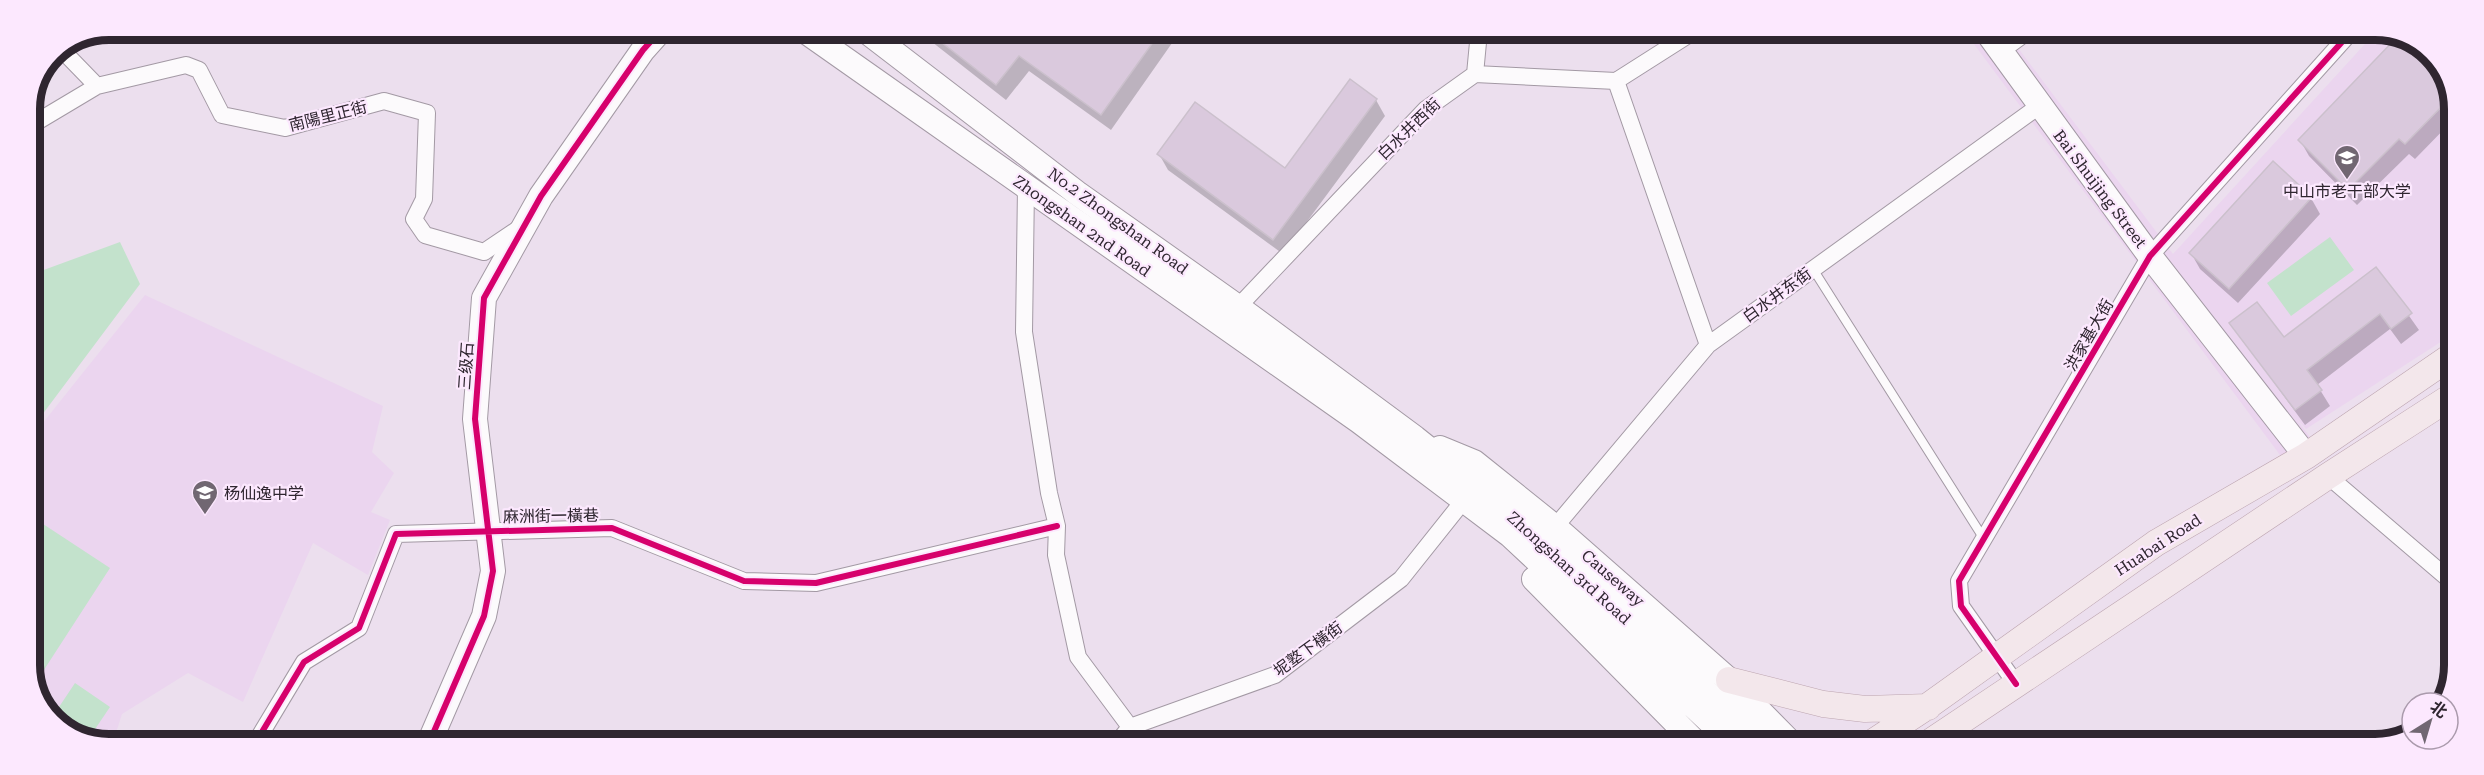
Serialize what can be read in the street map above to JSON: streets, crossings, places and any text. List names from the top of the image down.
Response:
{
  "streets": {
    "main road": [
      "Bai Shuijing Street",
      "No.2 Zhongshan Road",
      "Zhongshan 2nd Road",
      "三级石",
      "Huabai Road",
      "Zhongshan 3rd Road",
      "Causeway"
    ],
    "street": [
      "南陽里正街",
      "白水井西街",
      "白水井东街",
      "洪家基大街",
      "麻洲街一橫巷",
      "坭墪下橫街"
    ]
  },
  "crossings": [
    ["南陽里正街", "三级石"],
    ["白水井西街", "No.2 Zhongshan Road"],
    ["Bai Shuijing Street", "白水井东街"],
    ["Bai Shuijing Street", "洪家基大街"],
    ["Bai Shuijing Street", "Huabai Road"],
    ["No.2 Zhongshan Road", "Zhongshan 2nd Road"],
    ["No.2 Zhongshan Road", "Zhongshan 3rd Road"],
    ["Zhongshan 2nd Road", "Zhongshan 3rd Road"],
    ["白水井东街", "Causeway"],
    ["洪家基大街", "Huabai Road"],
    ["三级石", "麻洲街一橫巷"],
    ["Zhongshan 3rd Road", "Causeway"],
    ["Zhongshan 3rd Road", "坭墪下橫街"]
  ],
  "places": {
    "school or university": ["中山市老干部大学", "杨仙逸中学"]
  },
  "north": "top right"
}
